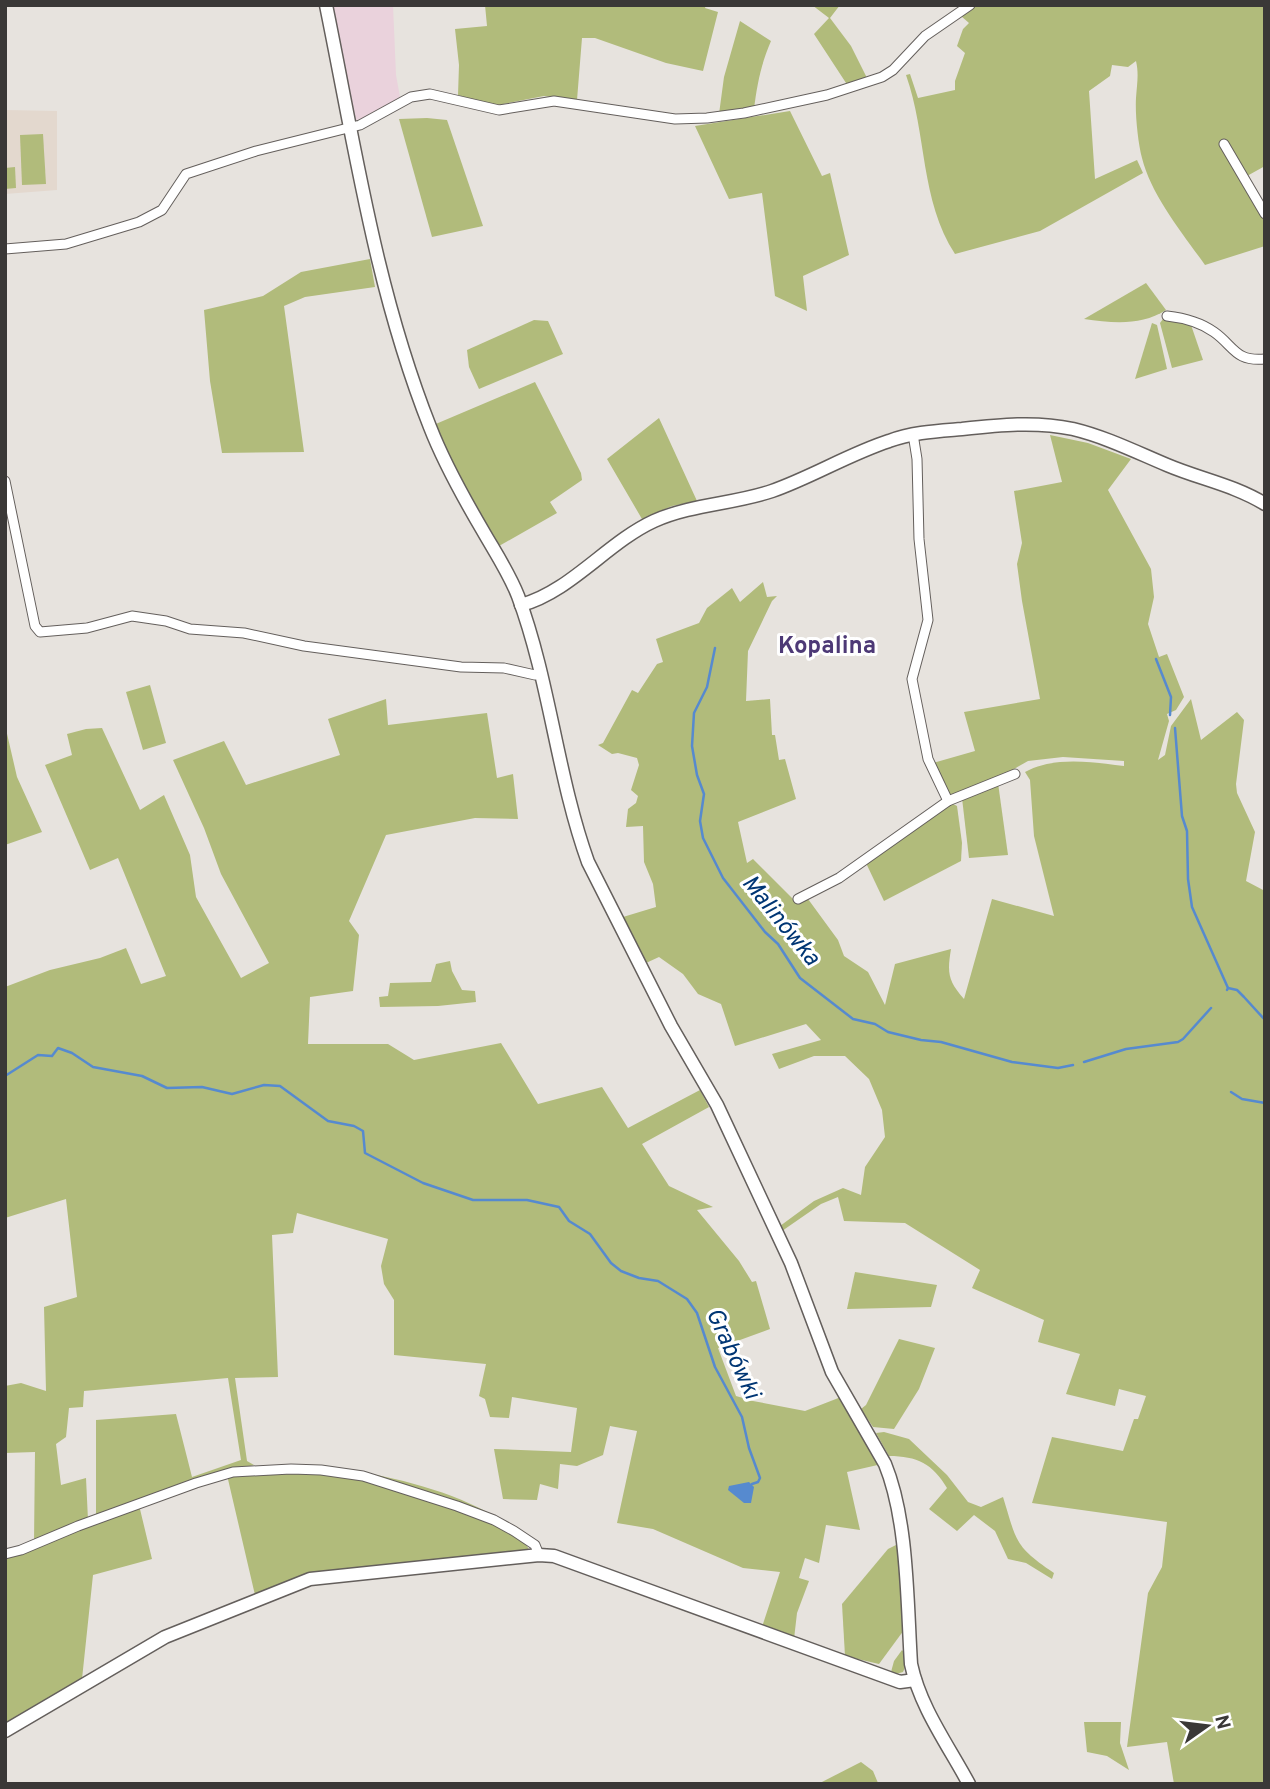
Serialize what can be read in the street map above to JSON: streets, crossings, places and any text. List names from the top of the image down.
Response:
{
  "districts": ["Kopalina"],
  "water": ["Malinówka", "Grabówki"],
  "north": "right"
}
